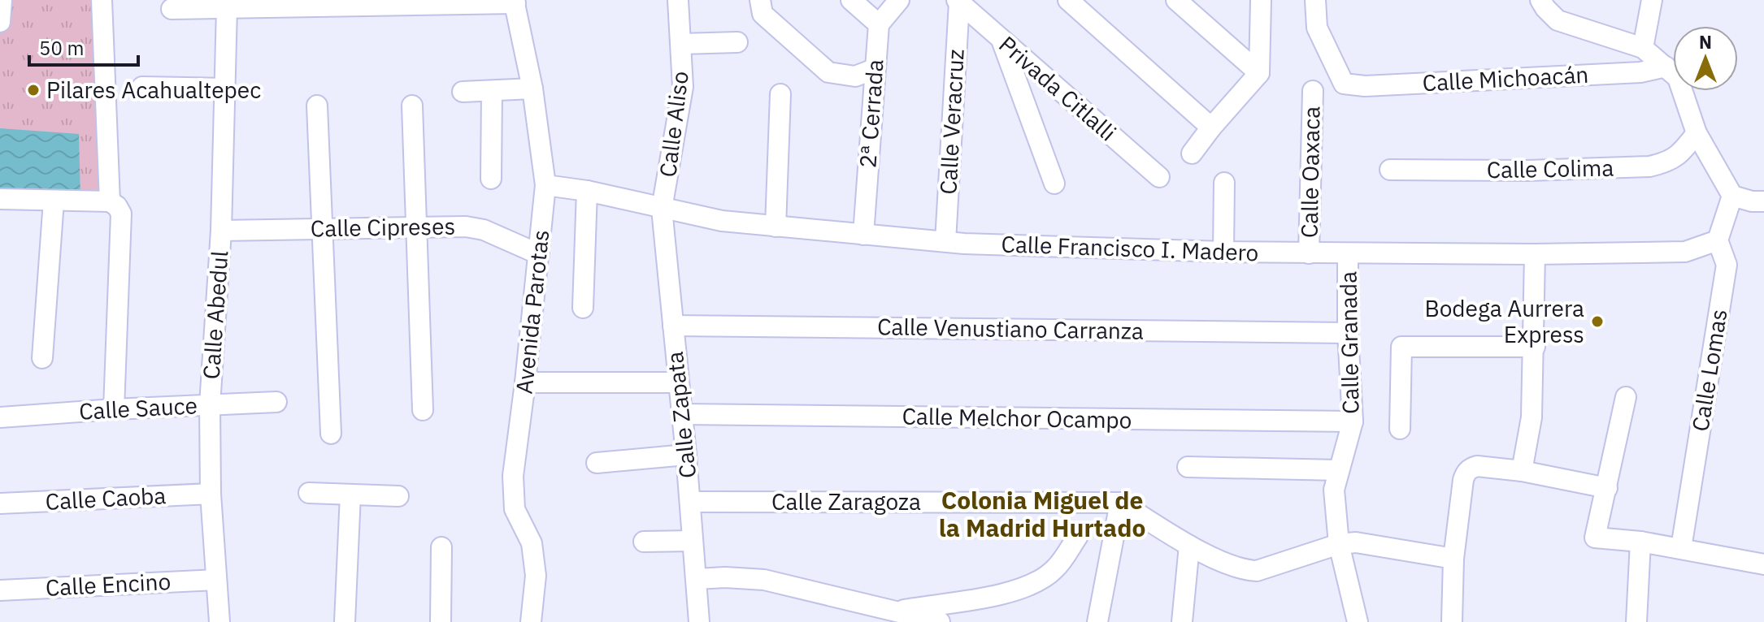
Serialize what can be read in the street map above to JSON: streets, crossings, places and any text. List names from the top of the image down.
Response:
{
  "streets": {
    "street": [
      "Calle Michoacán",
      "Privada Citlalli",
      "2ª Cerrada",
      "Calle Veracruz",
      "Calle Aliso",
      "Calle Colima",
      "Calle Oaxaca",
      "Calle Cipreses",
      "Calle Francisco I. Madero",
      "Avenida Parotas",
      "Calle Abedul",
      "Calle Venustiano Carranza",
      "Calle Granada",
      "Calle Lomas",
      "Calle Sauce",
      "Calle Zapata",
      "Calle Melchor Ocampo",
      "Calle Caoba",
      "Calle Zaragoza",
      "Calle Encino"
    ]
  },
  "crossings": [
    ["Calle Michoacán", "Calle Oaxaca"],
    ["Privada Citlalli", "Calle Veracruz"],
    ["2ª Cerrada", "Calle Francisco I. Madero"],
    ["Calle Veracruz", "Calle Francisco I. Madero"],
    ["Calle Aliso", "Calle Francisco I. Madero"],
    ["Calle Aliso", "Calle Zapata"],
    ["Calle Oaxaca", "Calle Francisco I. Madero"],
    ["Calle Cipreses", "Avenida Parotas"],
    ["Calle Cipreses", "Calle Abedul"],
    ["Calle Francisco I. Madero", "Avenida Parotas"],
    ["Calle Francisco I. Madero", "Calle Granada"],
    ["Calle Francisco I. Madero", "Calle Lomas"],
    ["Calle Francisco I. Madero", "Calle Zapata"],
    ["Calle Abedul", "Calle Sauce"],
    ["Calle Abedul", "Calle Caoba"],
    ["Calle Abedul", "Calle Encino"],
    ["Calle Venustiano Carranza", "Calle Granada"],
    ["Calle Venustiano Carranza", "Calle Zapata"],
    ["Calle Granada", "Calle Melchor Ocampo"],
    ["Calle Zapata", "Calle Melchor Ocampo"],
    ["Calle Zapata", "Calle Zaragoza"]
  ],
  "districts": ["Colonia Miguel de la Madrid Hurtado"],
  "places": ["Pilares Acahualtepec", "Bodega Aurrera Express"],
  "scale_bar": "50 m",
  "north": "top"
}
